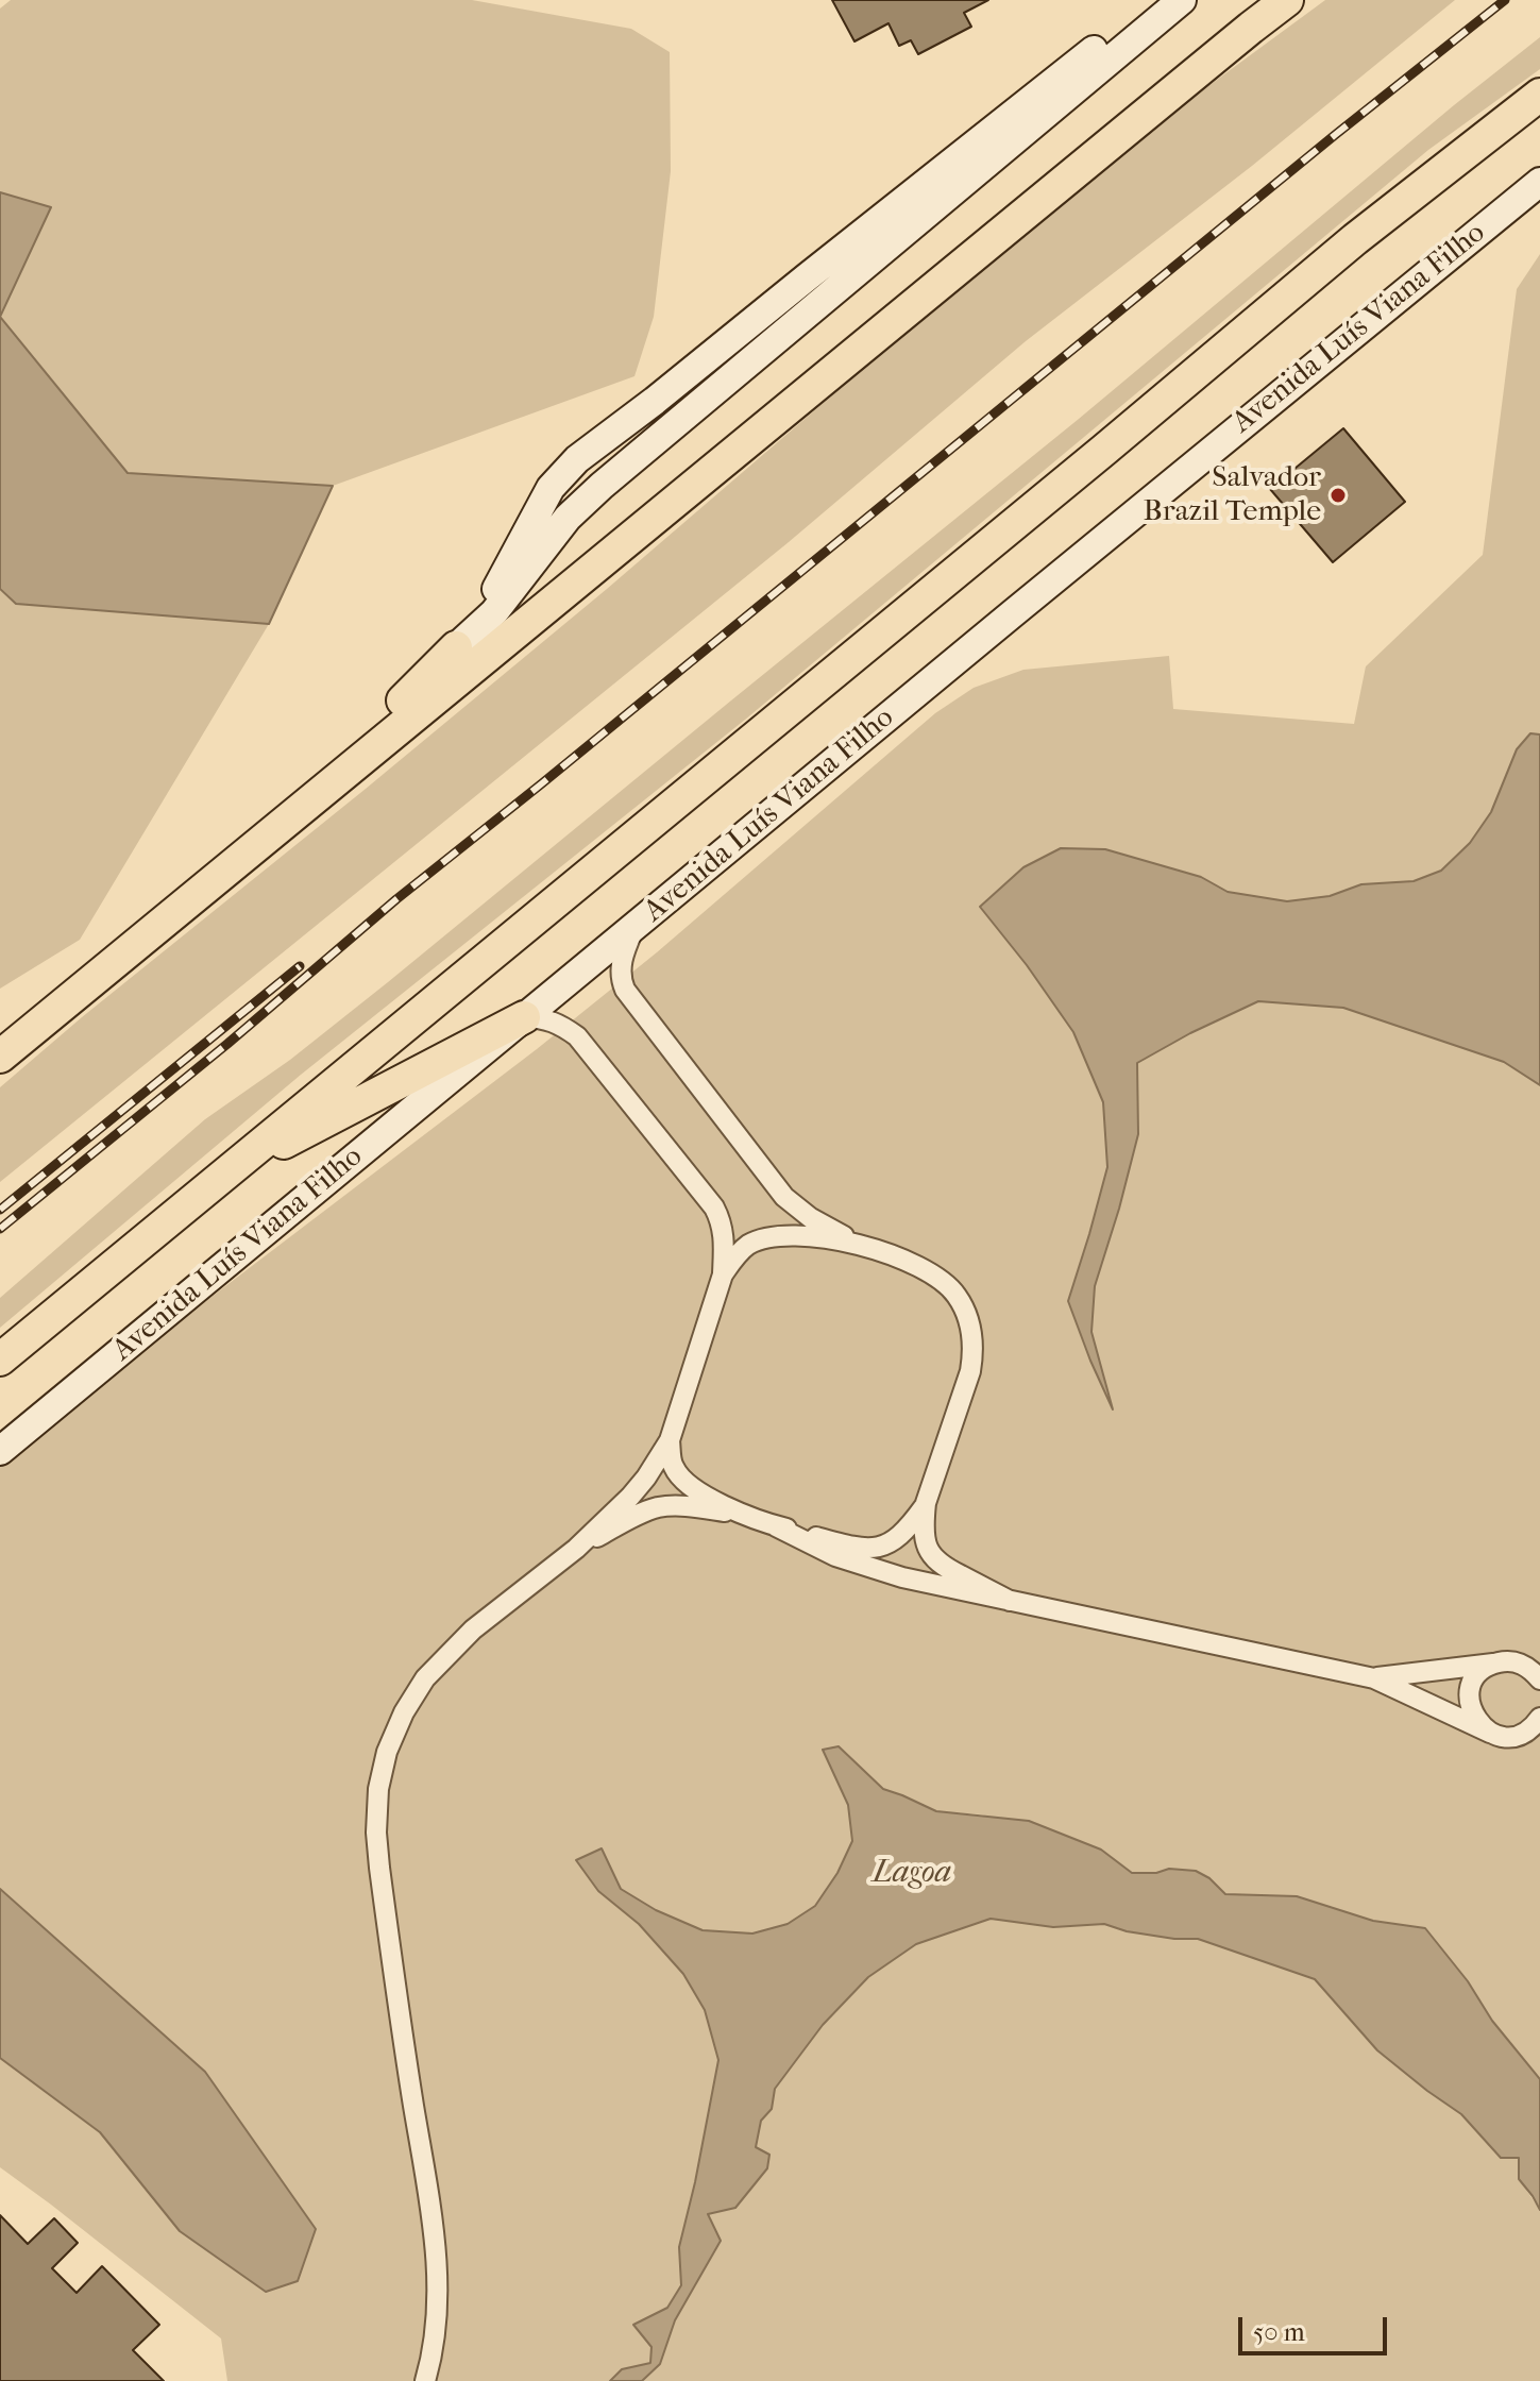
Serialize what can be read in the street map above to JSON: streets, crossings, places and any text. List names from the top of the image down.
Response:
{
  "streets": {
    "main road": ["Avenida Luís Viana Filho"]
  },
  "water": ["Lagoa"],
  "places": ["Salvador Brazil Temple"],
  "scale_bar": "50 m"
}
